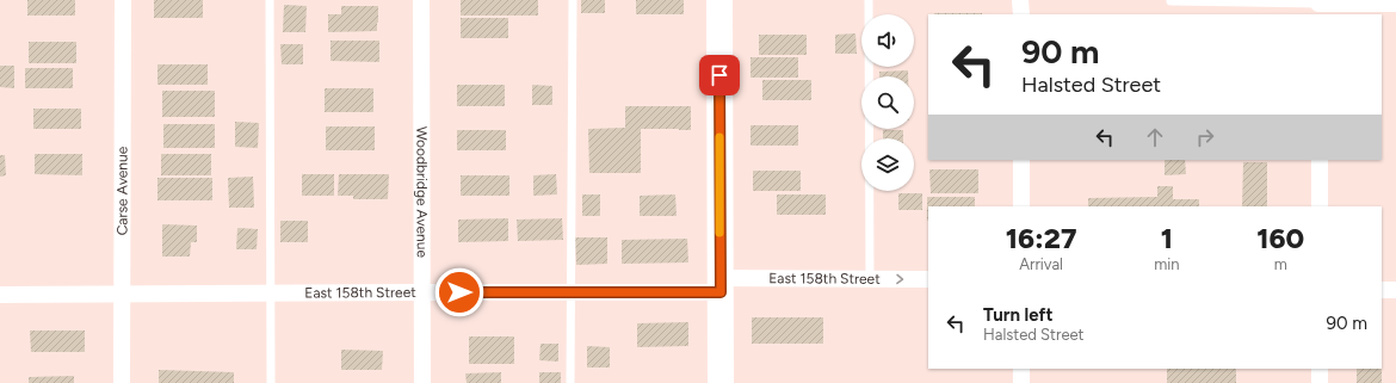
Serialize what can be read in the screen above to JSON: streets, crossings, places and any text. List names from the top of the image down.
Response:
{
  "streets": {
    "street": ["Carse Avenue", "Woodbridge Avenue", "East 158th Street"]
  },
  "crossings": [
    ["Carse Avenue", "East 158th Street"],
    ["Woodbridge Avenue", "East 158th Street"]
  ],
  "page": {
    "turn": ["90 m", "Halsted Street"],
    "eta": [
      "16:27",
      "Arrival",
      "1",
      "min",
      "160",
      "m"
    ],
    "list": [
      {
        "name": "Turn left",
        "note": "Halsted Street",
        "value": "90 m"
      }
    ]
  }
}
